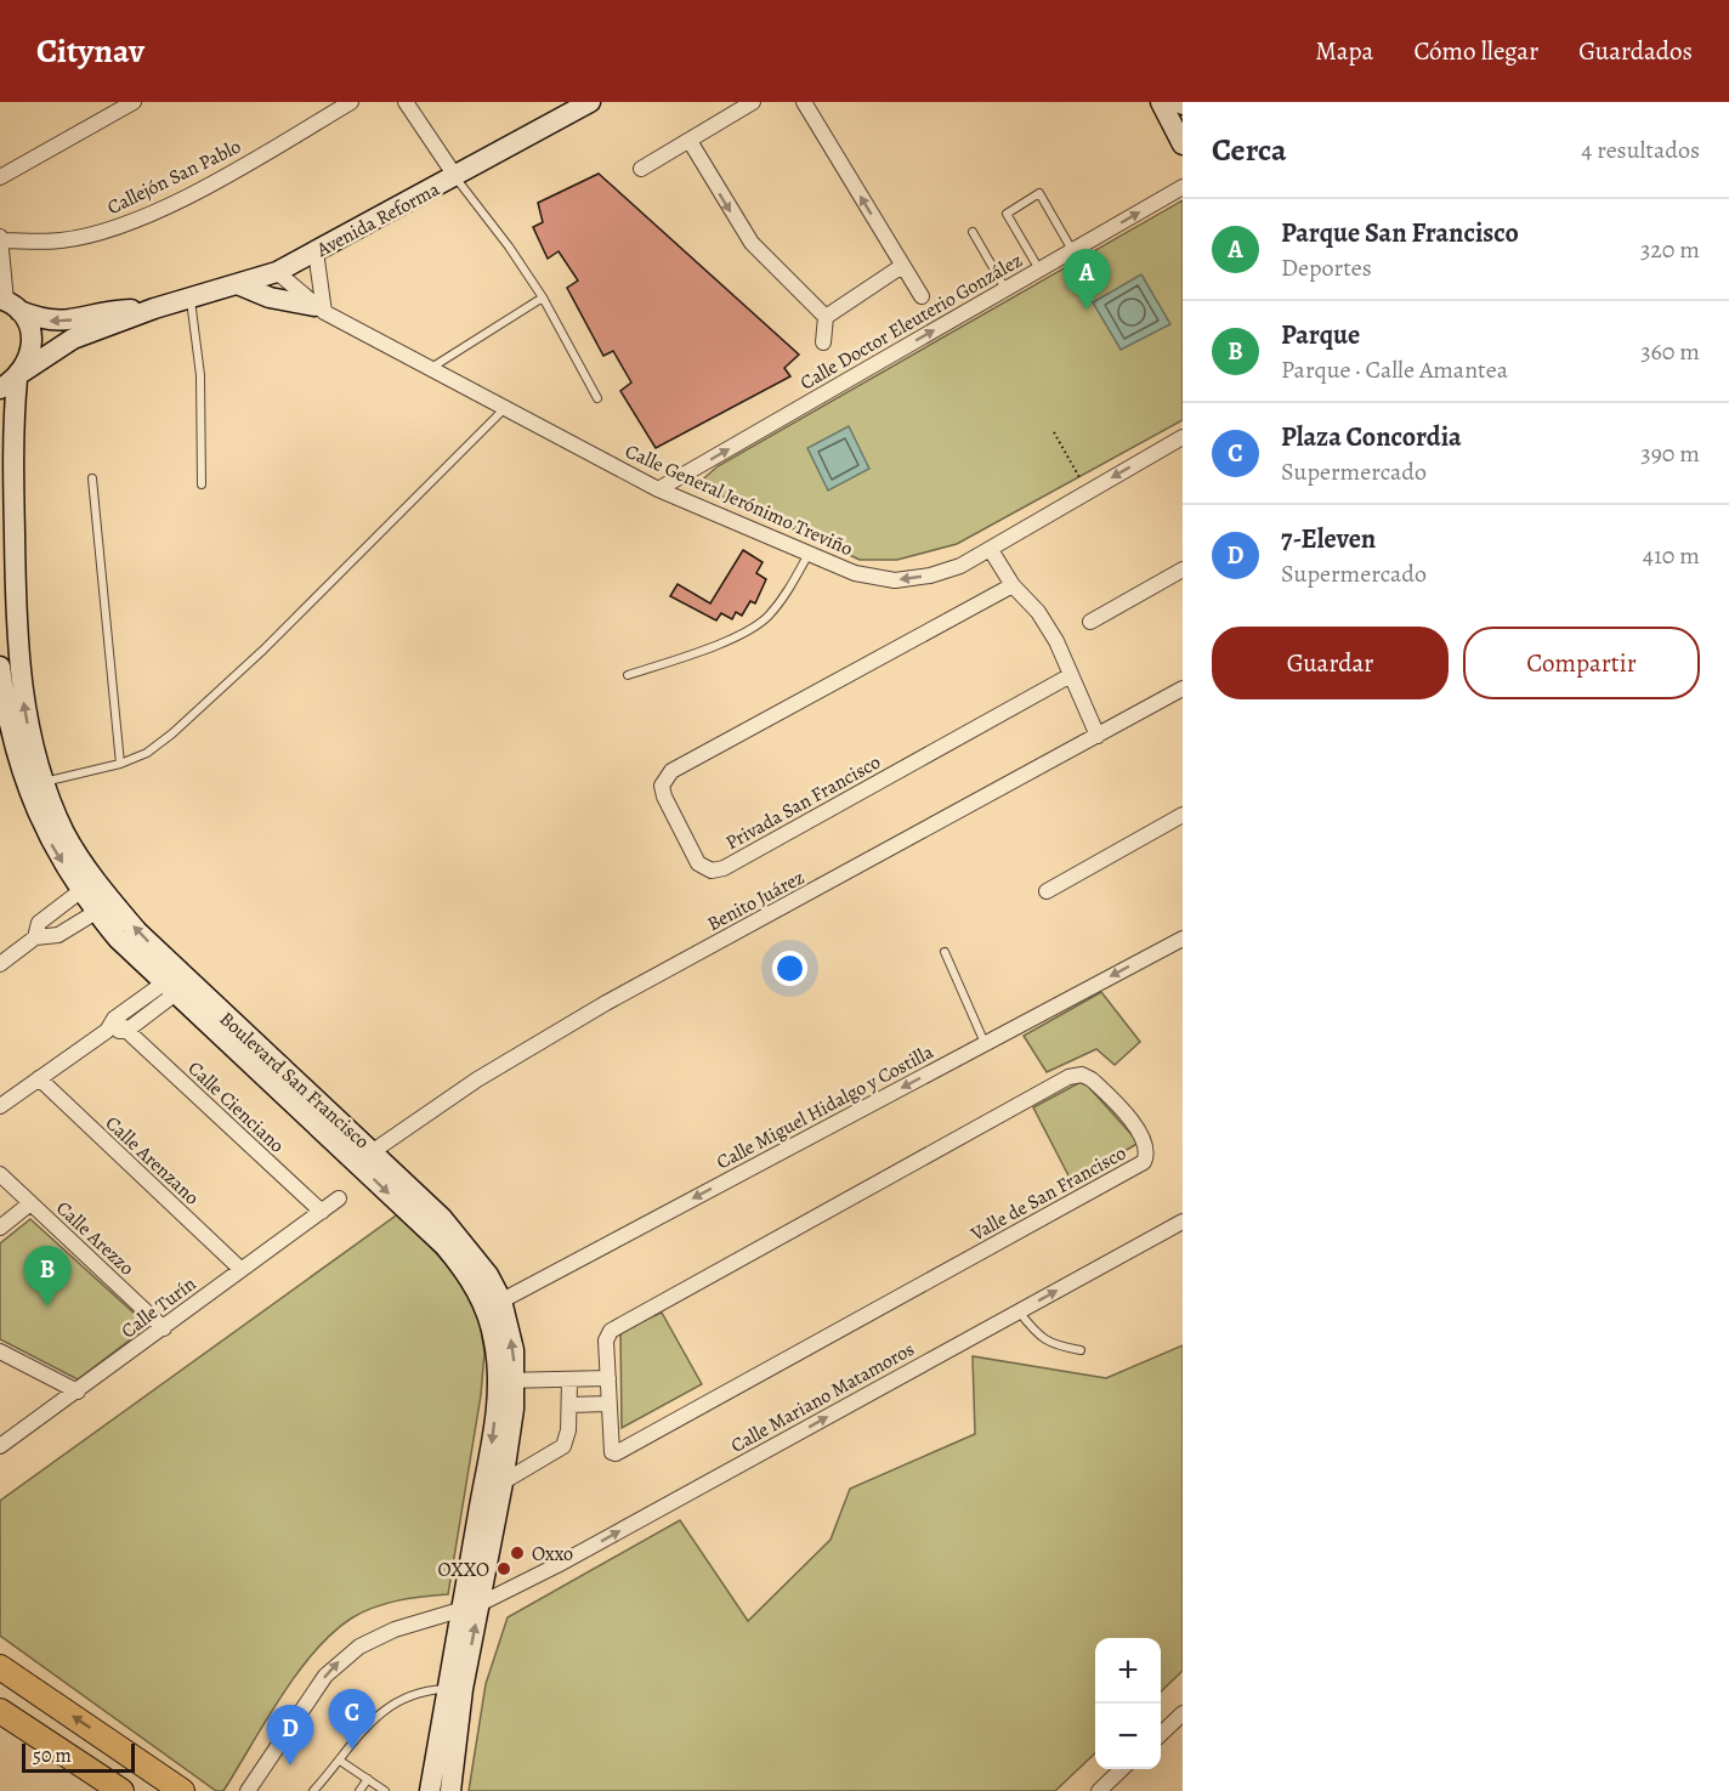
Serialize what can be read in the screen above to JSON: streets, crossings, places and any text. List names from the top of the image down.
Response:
{
  "streets": {
    "street": [
      "Callejón San Pablo",
      "Avenida Reforma",
      "Calle Doctor Eleuterio González",
      "Calle General Jerónimo Treviño",
      "Privada San Francisco",
      "Benito Juárez",
      "Boulevard San Francisco",
      "Calle Cienciano",
      "Calle Miguel Hidalgo y Costilla",
      "Calle Arenzano",
      "Valle de San Francisco",
      "Calle Arezzo",
      "Calle Turín",
      "Calle Mariano Matamoros"
    ]
  },
  "crossings": [
    ["Avenida Reforma", "Calle General Jerónimo Treviño"],
    ["Avenida Reforma", "Boulevard San Francisco"],
    ["Calle Doctor Eleuterio González", "Calle General Jerónimo Treviño"],
    ["Benito Juárez", "Boulevard San Francisco"],
    ["Boulevard San Francisco", "Calle Miguel Hidalgo y Costilla"],
    ["Boulevard San Francisco", "Calle Mariano Matamoros"],
    ["Calle Cienciano", "Calle Turín"],
    ["Calle Arenzano", "Calle Turín"],
    ["Calle Arezzo", "Calle Turín"]
  ],
  "one_way": [
    "Calle Doctor Eleuterio González",
    "Calle General Jerónimo Treviño",
    "Calle Miguel Hidalgo y Costilla",
    "Calle Mariano Matamoros"
  ],
  "places": ["Oxxo", "OXXO"],
  "scale_bar": "50 m",
  "page": {
    "header": "Citynav",
    "nav": ["Mapa", "Cómo llegar", "Guardados"],
    "heading": ["Cerca", "4 resultados"],
    "list": [
      {
        "mark": "A",
        "name": "Parque San Francisco",
        "note": "Deportes",
        "value": "320 m"
      },
      {
        "mark": "B",
        "name": "Parque",
        "note": "Parque · Calle Amantea",
        "value": "360 m"
      },
      {
        "mark": "C",
        "name": "Plaza Concordia",
        "note": "Supermercado",
        "value": "390 m"
      },
      {
        "mark": "D",
        "name": "7-Eleven",
        "note": "Supermercado",
        "value": "410 m"
      }
    ],
    "pins": [
      "A",
      "B",
      "C",
      "D"
    ],
    "buttons": ["Guardar", "Compartir"],
    "map_buttons": ["+", "−"],
    "scale": "50 m"
  }
}
